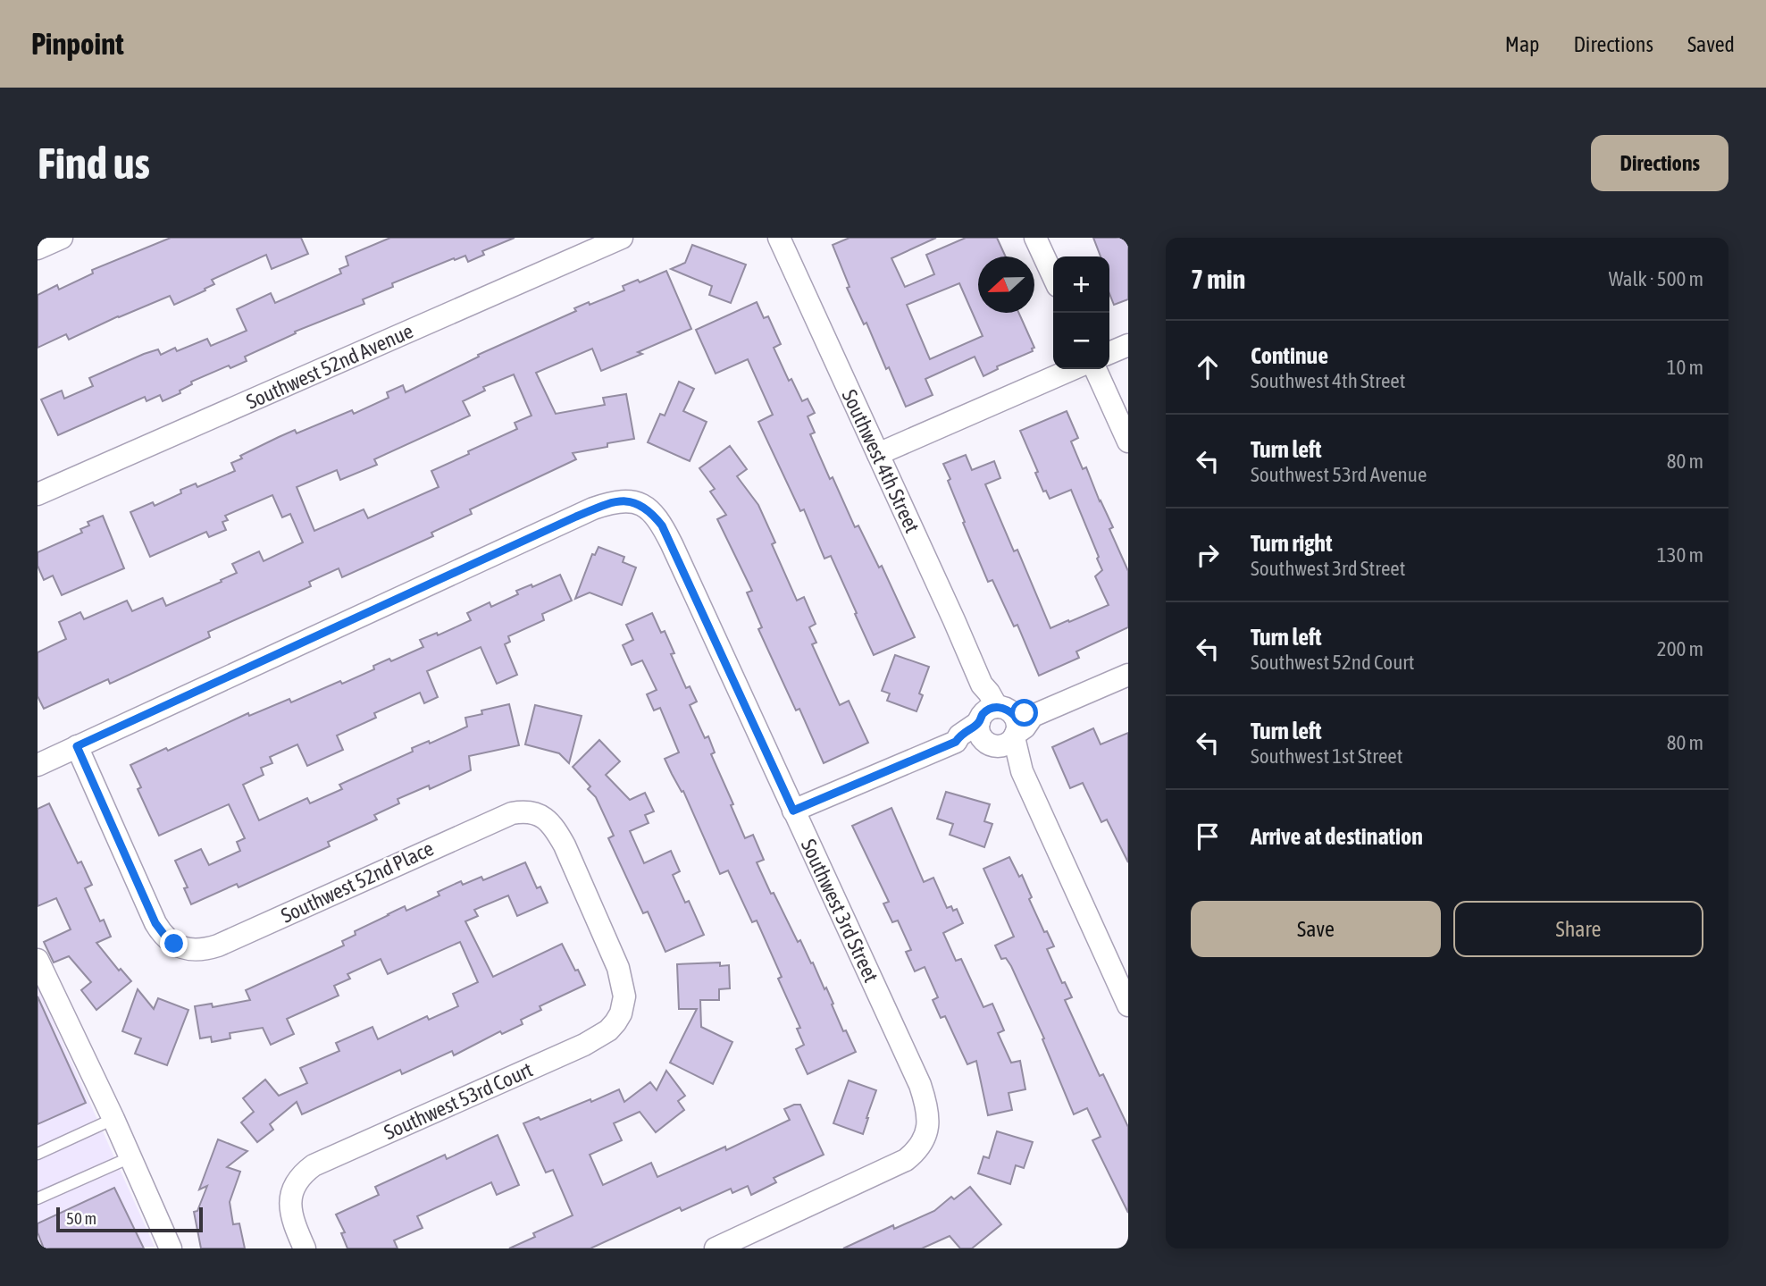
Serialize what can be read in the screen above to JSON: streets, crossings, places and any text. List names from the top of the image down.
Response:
{
  "streets": {
    "street": [
      "Southwest 52nd Avenue",
      "Southwest 4th Street",
      "Southwest 52nd Place",
      "Southwest 3rd Street",
      "Southwest 53rd Court"
    ]
  },
  "crossings": [
    ["Southwest 52nd Place", "Southwest 3rd Street"],
    ["Southwest 52nd Place", "Southwest 53rd Court"]
  ],
  "scale_bar": "50 m",
  "north": "left",
  "page": {
    "header": "Pinpoint",
    "nav": ["Map", "Directions", "Saved"],
    "buttons": [
      "Directions",
      ["Save", "Share"]
    ],
    "title": "Find us",
    "heading": ["7 min", "Walk · 500 m"],
    "map_buttons": ["+", "−"],
    "list": [
      ["Continue", "Southwest 4th Street", "10 m"],
      ["Turn left", "Southwest 53rd Avenue", "80 m"],
      ["Turn right", "Southwest 3rd Street", "130 m"],
      ["Turn left", "Southwest 52nd Court", "200 m"],
      ["Turn left", "Southwest 1st Street", "80 m"],
      "Arrive at destination"
    ],
    "scale": "50 m"
  }
}
